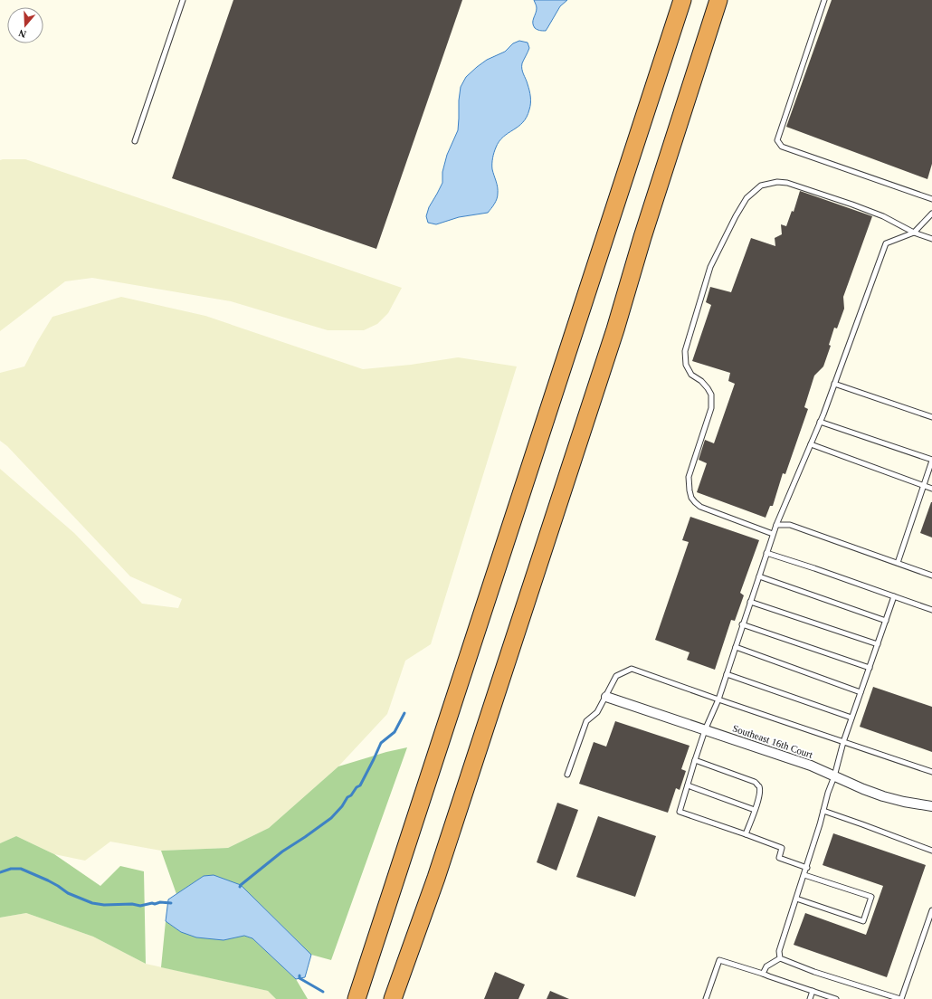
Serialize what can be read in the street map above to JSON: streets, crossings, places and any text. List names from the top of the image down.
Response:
{
  "streets": {
    "street": ["Southeast 16th Court"]
  },
  "north": "bottom"
}
